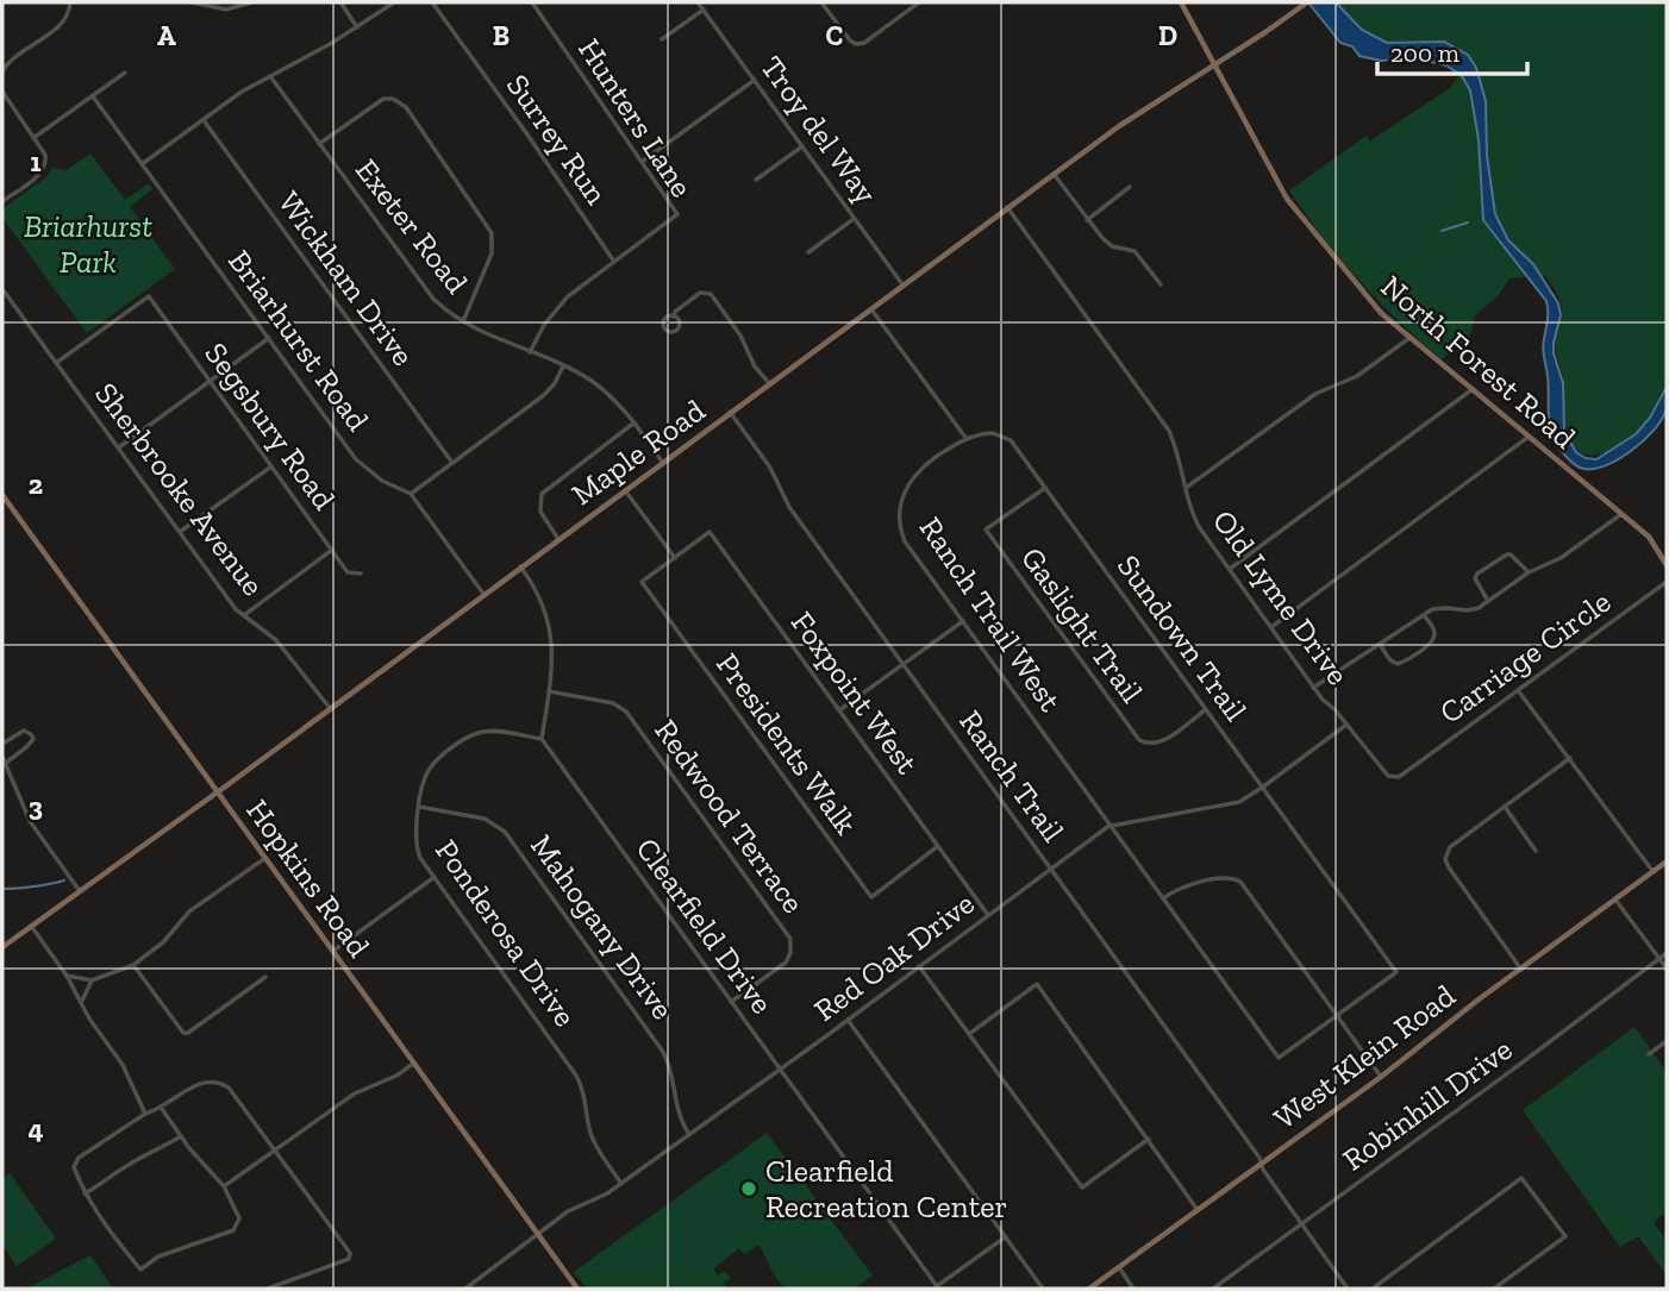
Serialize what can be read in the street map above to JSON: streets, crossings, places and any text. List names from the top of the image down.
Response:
{
  "streets": {
    "street": [
      "Hunters Lane",
      "Troy del Way",
      "Surrey Run",
      "Exeter Road",
      "Wickham Drive",
      "Briarhurst Road",
      "North Forest Road",
      "Segsbury Road",
      "Maple Road",
      "Sherbrooke Avenue",
      "Old Lyme Drive",
      "Ranch Trail West",
      "Gaslight Trail",
      "Sundown Trail",
      "Carriage Circle",
      "Foxpoint West",
      "Presidents Walk",
      "Ranch Trail",
      "Redwood Terrace",
      "Hopkins Road",
      "Clearfield Drive",
      "Mahogany Drive",
      "Ponderosa Drive",
      "Red Oak Drive",
      "West Klein Road",
      "Robinhill Drive"
    ]
  },
  "crossings": [
    ["Hunters Lane", "Surrey Run"],
    ["Hunters Lane", "Exeter Road"],
    ["Troy del Way", "Maple Road"],
    ["Exeter Road", "Maple Road"],
    ["Briarhurst Road", "Maple Road"],
    ["North Forest Road", "Maple Road"],
    ["Segsbury Road", "Sherbrooke Avenue"],
    ["Maple Road", "Sherbrooke Avenue"],
    ["Maple Road", "Old Lyme Drive"],
    ["Maple Road", "Ranch Trail"],
    ["Maple Road", "Hopkins Road"],
    ["Old Lyme Drive", "Carriage Circle"],
    ["Old Lyme Drive", "Red Oak Drive"],
    ["Ranch Trail West", "Sundown Trail"],
    ["Ranch Trail West", "Red Oak Drive"],
    ["Gaslight Trail", "Sundown Trail"],
    ["Sundown Trail", "Red Oak Drive"],
    ["Foxpoint West", "Presidents Walk"],
    ["Foxpoint West", "Red Oak Drive"],
    ["Ranch Trail", "Red Oak Drive"],
    ["Ranch Trail", "West Klein Road"],
    ["Ranch Trail", "Robinhill Drive"],
    ["Redwood Terrace", "Clearfield Drive"],
    ["Hopkins Road", "Red Oak Drive"],
    ["Clearfield Drive", "Ponderosa Drive"],
    ["Clearfield Drive", "Red Oak Drive"],
    ["Mahogany Drive", "Ponderosa Drive"],
    ["Mahogany Drive", "Red Oak Drive"],
    ["Ponderosa Drive", "Red Oak Drive"]
  ],
  "parks": ["Briarhurst Park"],
  "places": ["Clearfield Recreation Center"],
  "scale_bar": "200 m",
  "grid": {
    "columns": [
      "A",
      "B",
      "C",
      "D"
    ],
    "rows": [
      "1",
      "2",
      "3",
      "4"
    ]
  }
}
